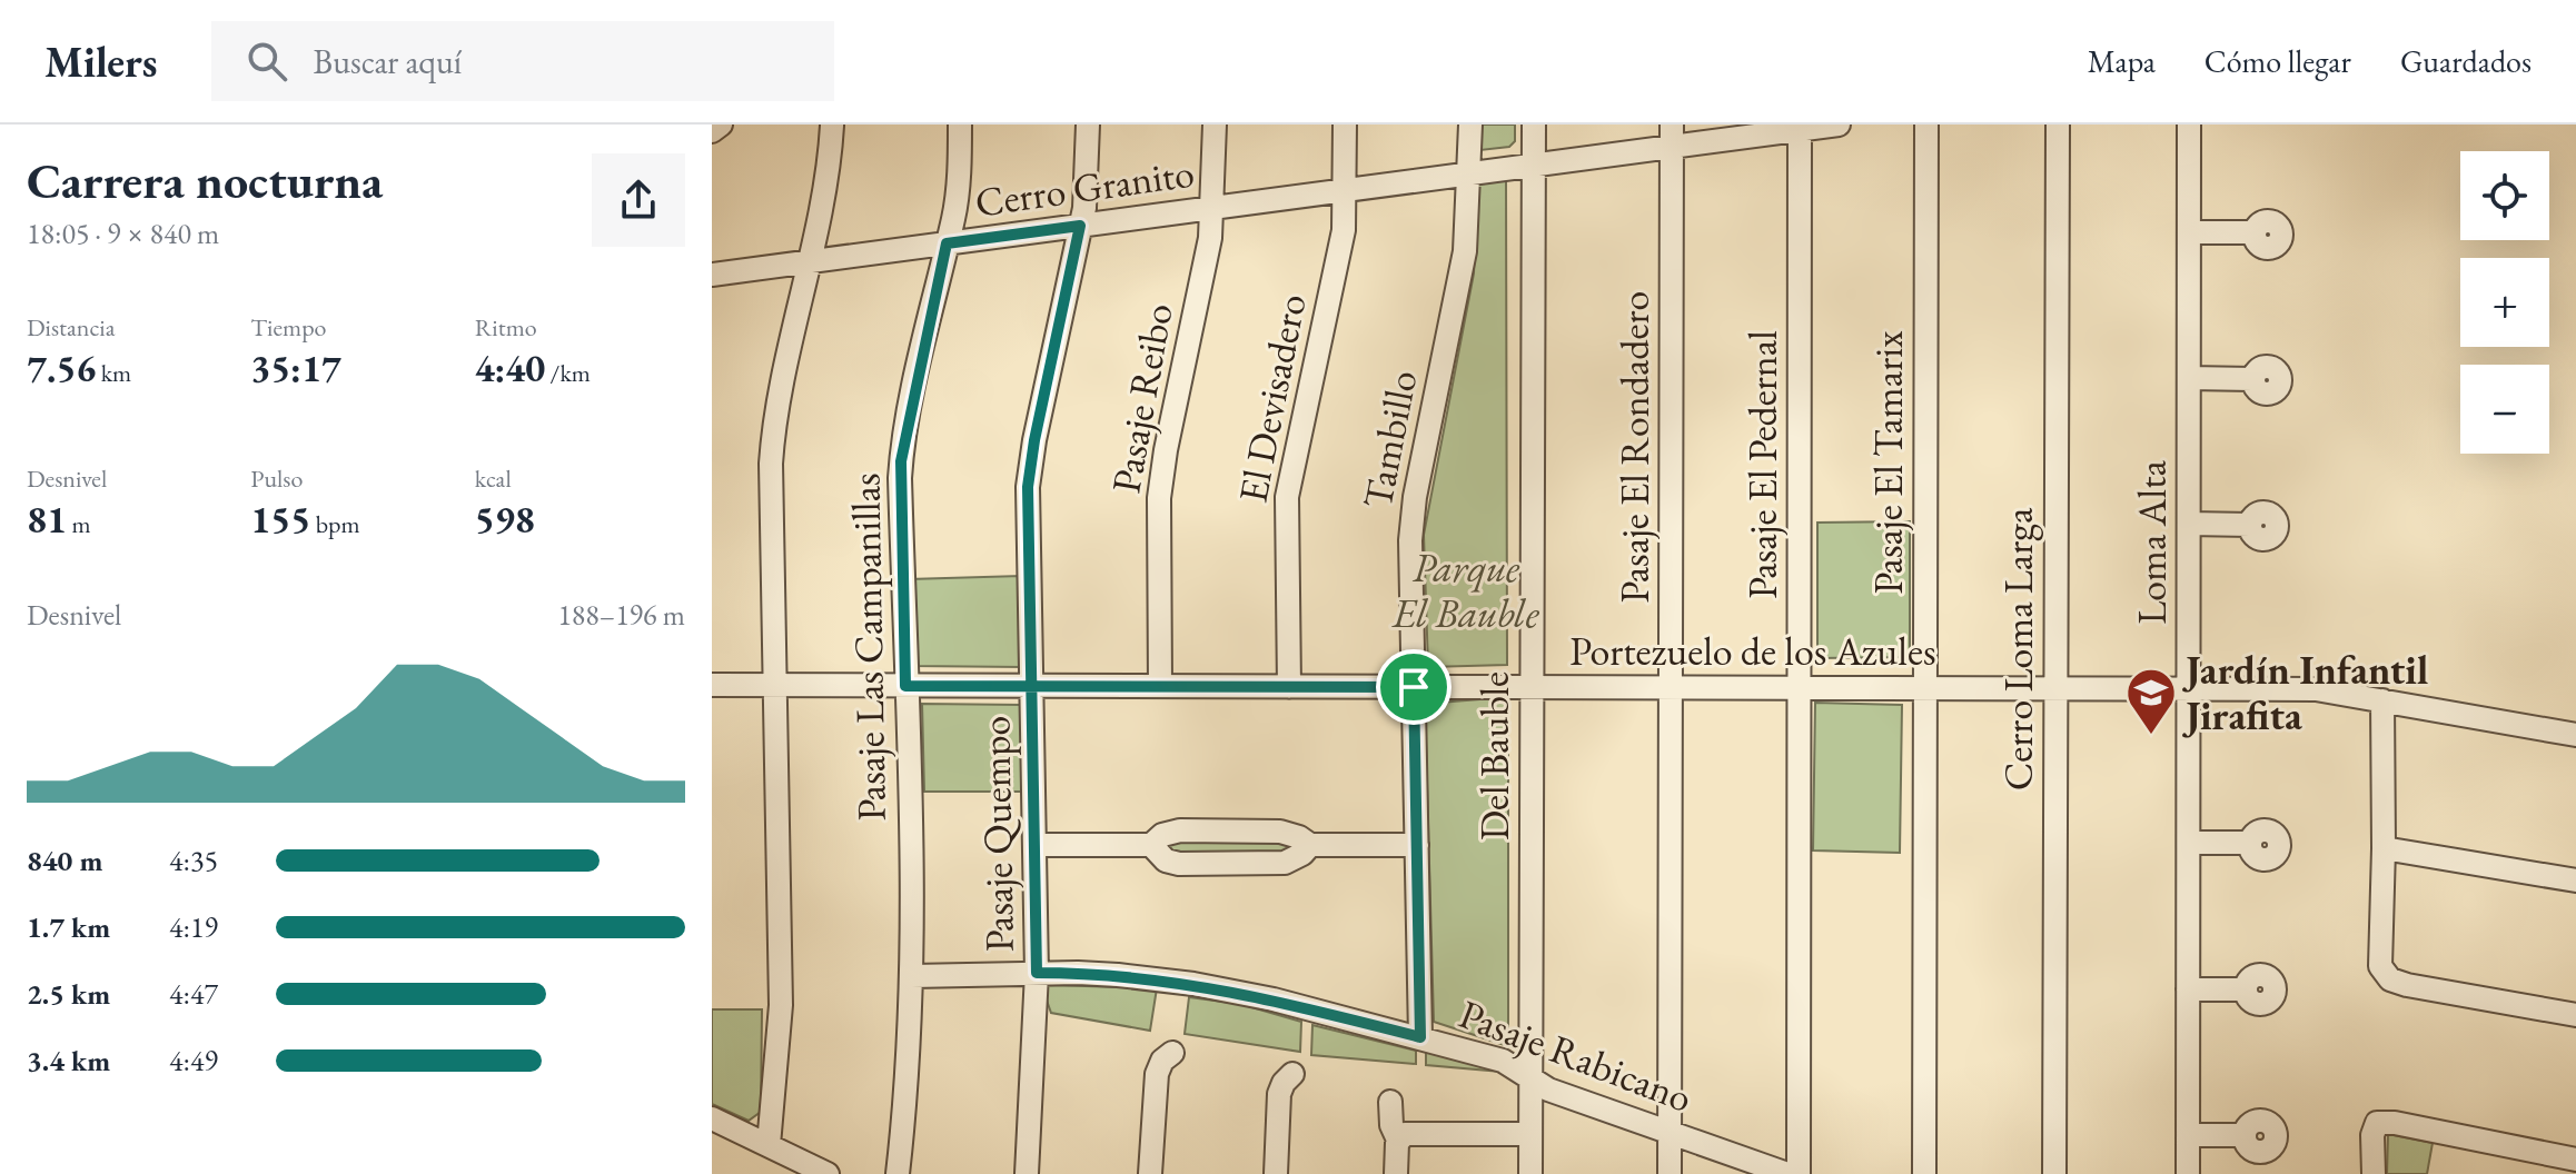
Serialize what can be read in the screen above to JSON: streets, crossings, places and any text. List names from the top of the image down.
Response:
{
  "streets": {
    "street": [
      "Cerro Granito",
      "Pasaje Reibo",
      "El Devisadero",
      "Tambillo",
      "Pasaje El Rondadero",
      "Pasaje El Tamarix",
      "Pasaje El Pedernal",
      "Loma Alta",
      "Pasaje Las Campanillas",
      "Cerro Loma Larga",
      "Portezuelo de los Azules",
      "Del Bauble",
      "Pasaje Quempo",
      "Pasaje Rabicano"
    ]
  },
  "crossings": [
    ["Cerro Granito", "Pasaje Reibo"],
    ["Cerro Granito", "El Devisadero"],
    ["Cerro Granito", "Tambillo"],
    ["Cerro Granito", "Pasaje El Rondadero"],
    ["Cerro Granito", "Pasaje El Pedernal"],
    ["Cerro Granito", "Pasaje Las Campanillas"],
    ["Cerro Granito", "Del Bauble"],
    ["Cerro Granito", "Pasaje Quempo"],
    ["Pasaje Reibo", "Portezuelo de los Azules"],
    ["El Devisadero", "Portezuelo de los Azules"],
    ["Tambillo", "Portezuelo de los Azules"],
    ["Tambillo", "Pasaje Rabicano"],
    ["Pasaje El Rondadero", "Portezuelo de los Azules"],
    ["Pasaje El Rondadero", "Pasaje Rabicano"],
    ["Pasaje El Tamarix", "Portezuelo de los Azules"],
    ["Pasaje El Pedernal", "Portezuelo de los Azules"],
    ["Loma Alta", "Portezuelo de los Azules"],
    ["Pasaje Las Campanillas", "Portezuelo de los Azules"],
    ["Pasaje Las Campanillas", "Pasaje Rabicano"],
    ["Cerro Loma Larga", "Portezuelo de los Azules"],
    ["Portezuelo de los Azules", "Del Bauble"],
    ["Portezuelo de los Azules", "Pasaje Quempo"],
    ["Del Bauble", "Pasaje Rabicano"],
    ["Pasaje Quempo", "Pasaje Rabicano"]
  ],
  "parks": ["Parque El Bauble"],
  "places": {
    "school or university": ["Jardín Infantil Jirafita"]
  },
  "page": {
    "header": "Milers",
    "search": "Buscar aquí",
    "nav": ["Mapa", "Cómo llegar", "Guardados"],
    "heading": ["Carrera nocturna", "18:05 · 9 × 840 m"],
    "map_buttons": ["+", "−"],
    "stats": [
      ["Distancia", "7.56 km"],
      ["Tiempo", "35:17"],
      ["Ritmo", "4:40 /km"],
      ["Desnivel", "81 m"],
      ["Pulso", "155 bpm"],
      ["kcal", "598"]
    ],
    "chart": ["Desnivel", "188–196 m"],
    "list": [
      {
        "name": "840 m",
        "note": "4:35"
      },
      {
        "name": "1.7 km",
        "note": "4:19"
      },
      {
        "name": "2.5 km",
        "note": "4:47"
      },
      {
        "name": "3.4 km",
        "note": "4:49"
      }
    ]
  }
}
